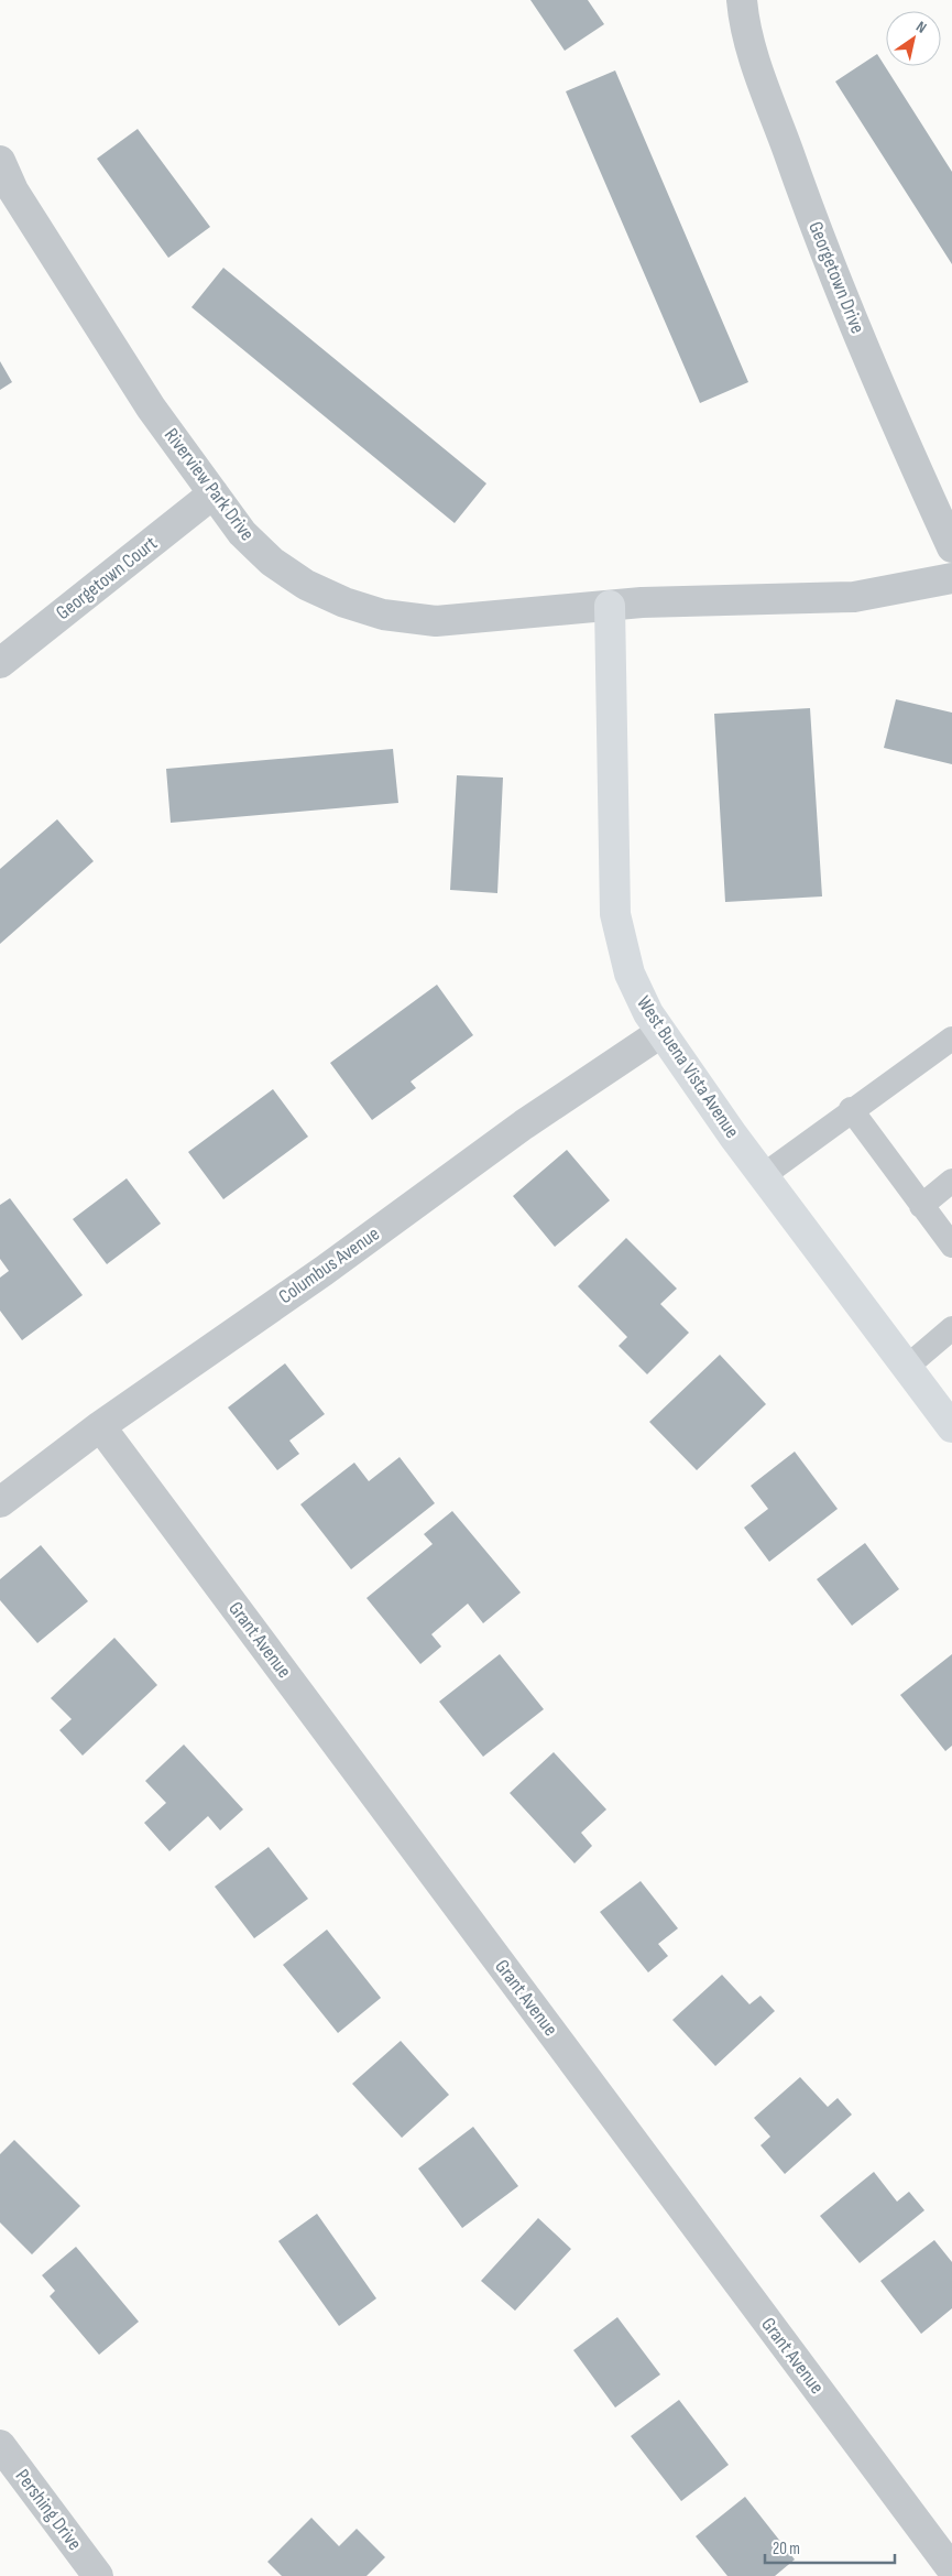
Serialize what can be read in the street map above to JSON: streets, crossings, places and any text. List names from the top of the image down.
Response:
{
  "streets": {
    "street": [
      "Georgetown Drive",
      "Riverview Park Drive",
      "Georgetown Court",
      "West Buena Vista Avenue",
      "Columbus Avenue",
      "Grant Avenue",
      "Pershing Drive"
    ]
  },
  "crossings": [
    ["Riverview Park Drive", "Georgetown Court"],
    ["Riverview Park Drive", "West Buena Vista Avenue"],
    ["West Buena Vista Avenue", "Columbus Avenue"],
    ["Columbus Avenue", "Grant Avenue"]
  ],
  "scale_bar": "20 m",
  "north": "top right"
}
